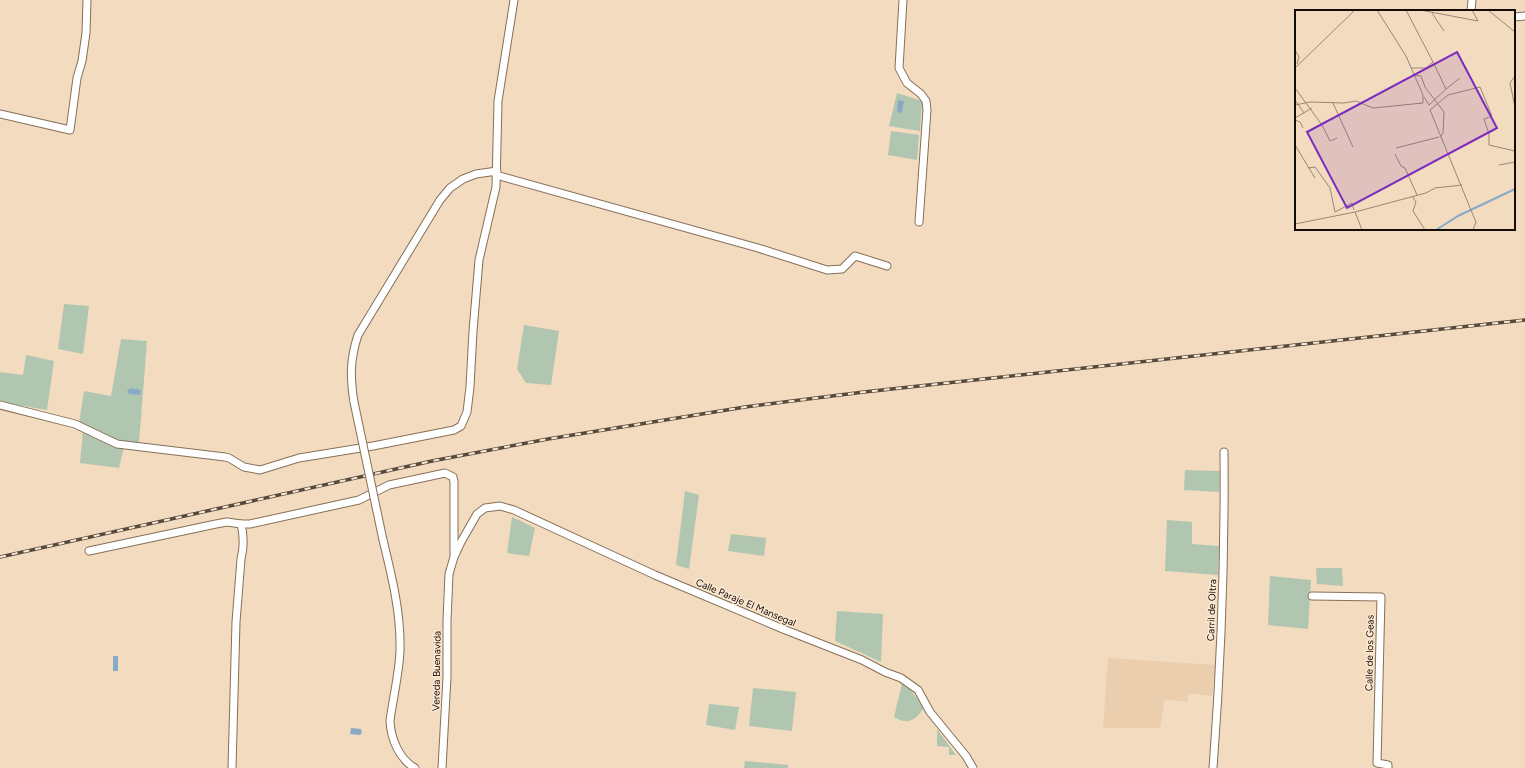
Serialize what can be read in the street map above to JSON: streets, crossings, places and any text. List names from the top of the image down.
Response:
{
  "streets": {
    "street": [
      "Calle Paraje El Mansegal",
      "Carril de Oltra",
      "Calle de los Geas",
      "Vereda Buenavida"
    ]
  },
  "crossings": [
    ["Calle Paraje El Mansegal", "Vereda Buenavida"]
  ]
}
